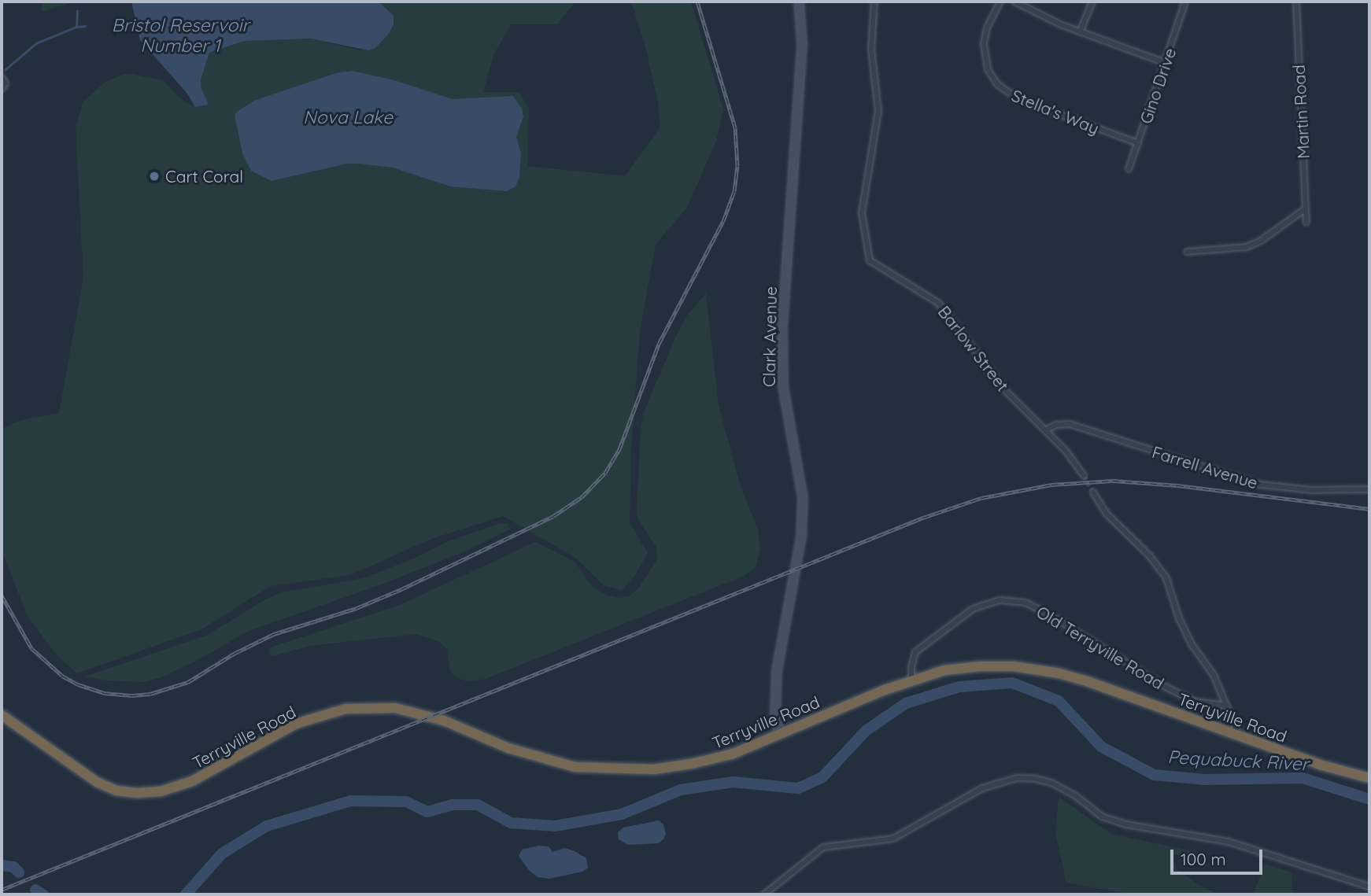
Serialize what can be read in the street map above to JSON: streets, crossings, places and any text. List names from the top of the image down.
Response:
{
  "streets": {
    "highway": ["Terryville Road"],
    "main road": ["Clark Avenue"],
    "street": [
      "Gino Drive",
      "Stella's Way",
      "Martin Road",
      "Barlow Street",
      "Farrell Avenue",
      "Old Terryville Road"
    ]
  },
  "crossings": [
    ["Gino Drive", "Stella's Way"],
    ["Clark Avenue", "Terryville Road"],
    ["Barlow Street", "Farrell Avenue"],
    ["Old Terryville Road", "Terryville Road"]
  ],
  "water": ["Bristol Reservoir Number 1", "Nova Lake", "Pequabuck River"],
  "places": ["Cart Coral"],
  "scale_bar": "100 m"
}
